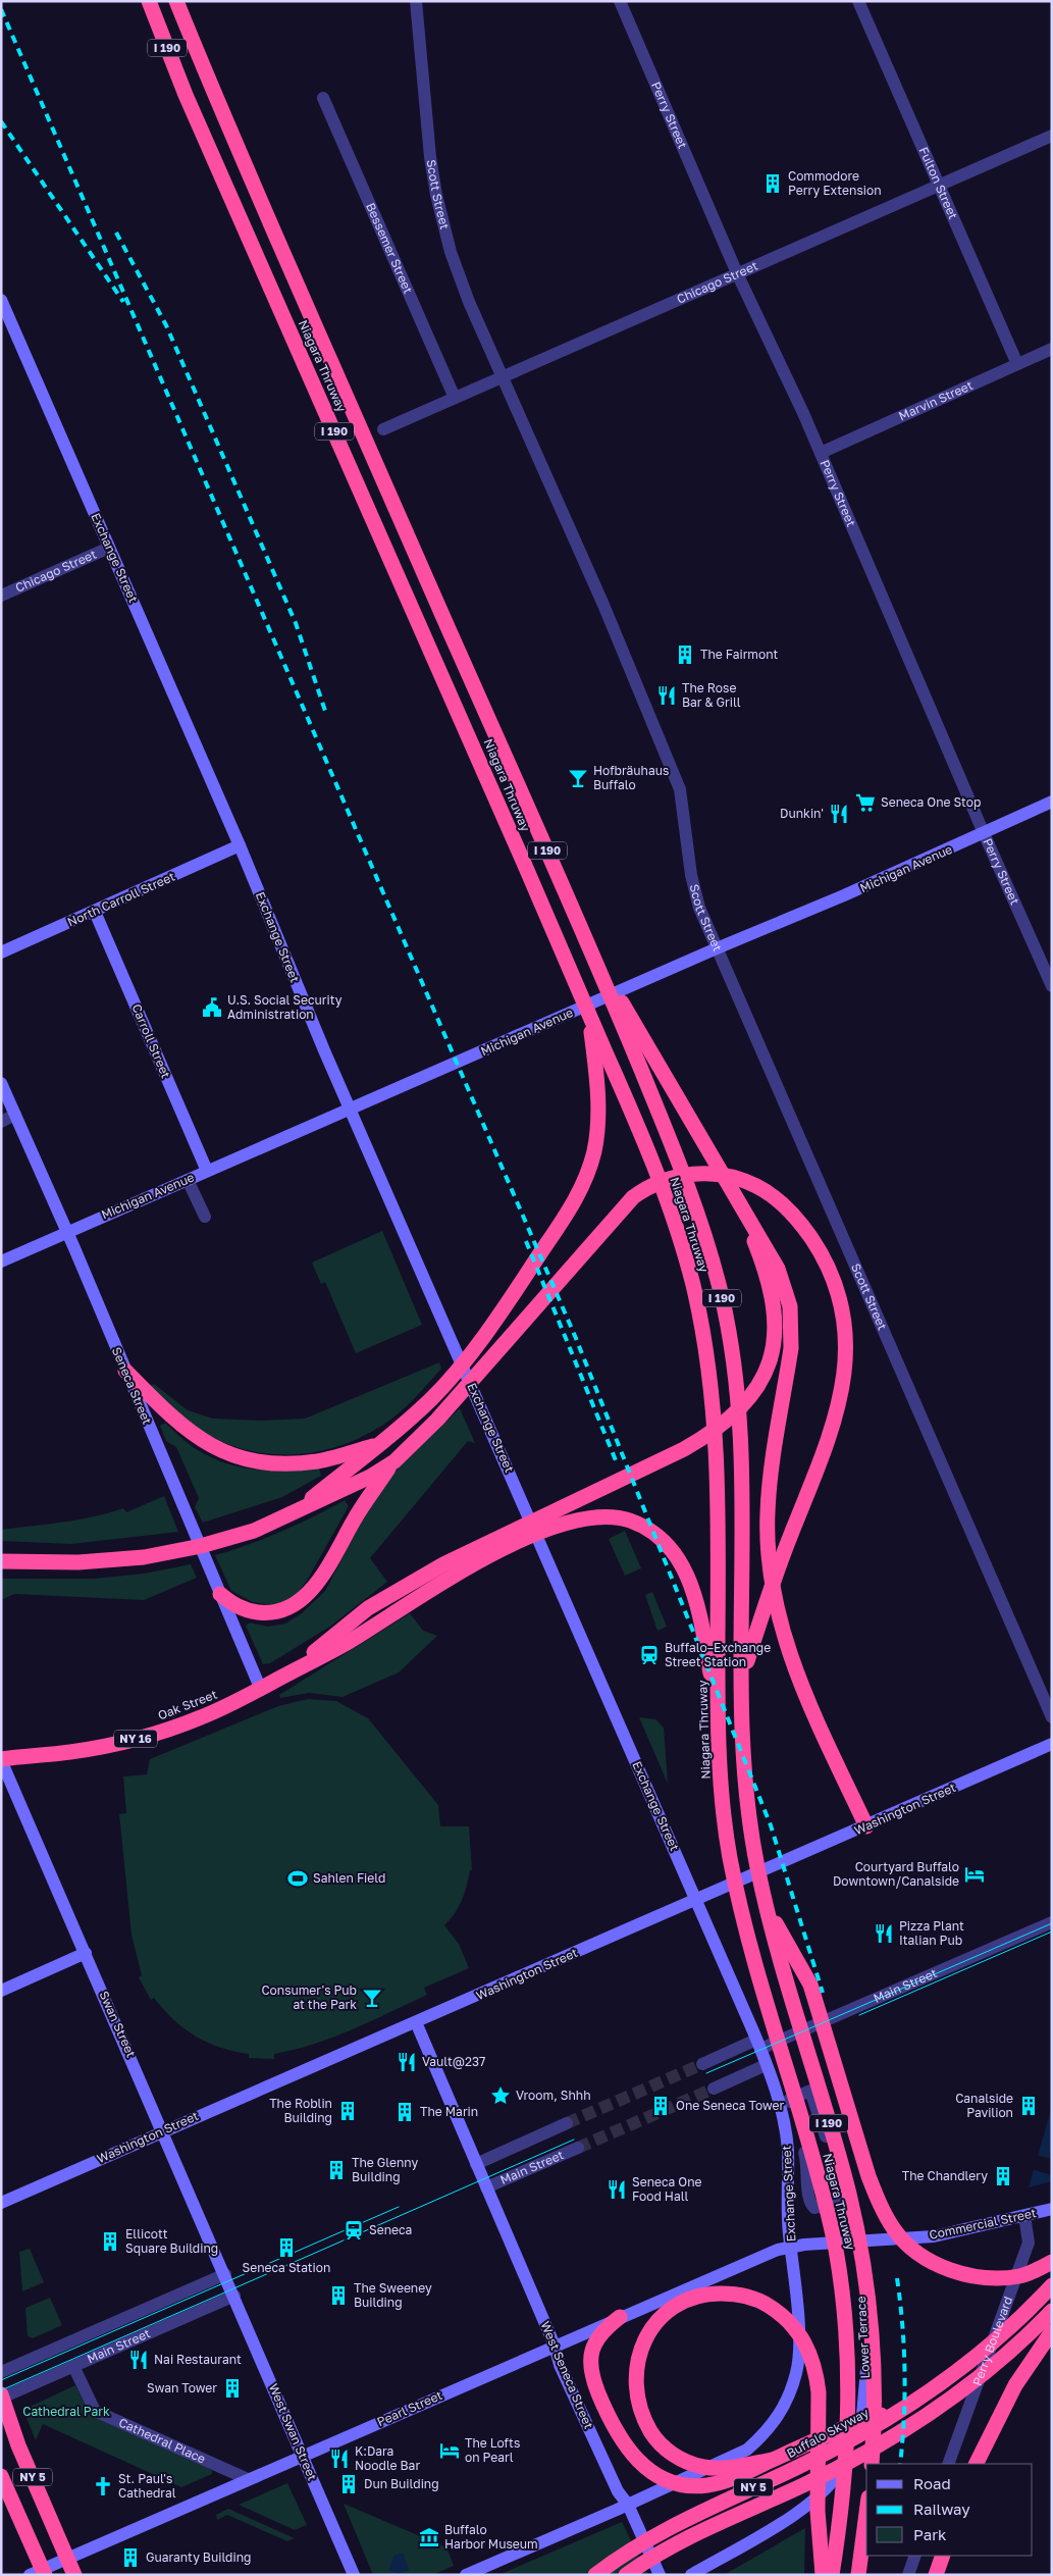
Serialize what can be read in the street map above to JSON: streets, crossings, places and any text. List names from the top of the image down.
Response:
{
  "streets": {
    "highway": [
      "I 190",
      "Niagara Thruway",
      "Oak Street",
      "NY 16",
      "Buffalo Skyway",
      "NY 5"
    ],
    "street": [
      "Perry Street",
      "Fulton Street",
      "Scott Street",
      "Bessemer Street",
      "Chicago Street",
      "Marvin Street",
      "Exchange Street",
      "Michigan Avenue",
      "North Carroll Street",
      "Carroll Street",
      "Seneca Street",
      "Washington Street",
      "Main Street",
      "Swan Street",
      "Commercial Street",
      "Lower Terrace",
      "Perry Boulevard",
      "West Seneca Street",
      "Pearl Street",
      "West Swan Street",
      "Cathedral Place"
    ]
  },
  "crossings": [
    ["Perry Street", "Chicago Street"],
    ["Perry Street", "Marvin Street"],
    ["Perry Street", "Michigan Avenue"],
    ["Fulton Street", "Chicago Street"],
    ["Fulton Street", "Marvin Street"],
    ["Scott Street", "Chicago Street"],
    ["Scott Street", "Michigan Avenue"],
    ["Bessemer Street", "Chicago Street"],
    ["Chicago Street", "Exchange Street"],
    ["Exchange Street", "North Carroll Street"],
    ["Exchange Street", "Washington Street"],
    ["Exchange Street", "Main Street"],
    ["Exchange Street", "Commercial Street"],
    ["Exchange Street", "West Seneca Street"],
    ["Exchange Street", "Pearl Street"],
    ["Michigan Avenue", "Carroll Street"],
    ["Michigan Avenue", "Seneca Street"],
    ["North Carroll Street", "Carroll Street"],
    ["Seneca Street", "Oak Street"],
    ["Oak Street", "Swan Street"],
    ["Washington Street", "Swan Street"],
    ["Main Street", "Swan Street"],
    ["Main Street", "West Seneca Street"],
    ["Main Street", "West Swan Street"],
    ["Main Street", "Cathedral Place"],
    ["Main Street", "NY 5"],
    ["Swan Street", "West Swan Street"],
    ["Commercial Street", "Lower Terrace"],
    ["Commercial Street", "Perry Boulevard"],
    ["Commercial Street", "Pearl Street"],
    ["West Seneca Street", "Pearl Street"],
    ["Pearl Street", "West Swan Street"],
    ["Pearl Street", "Cathedral Place"],
    ["Pearl Street", "NY 5"]
  ],
  "parks": ["Cathedral Park"],
  "places": {
    "building": [
      "Commodore Perry Extension",
      "The Fairmont",
      "One Seneca Tower",
      "Canalside Pavilion",
      "The Roblin Building",
      "The Marin",
      "The Glenny Building",
      "The Chandlery",
      "Ellicott Square Building",
      "Seneca Station",
      "The Sweeney Building",
      "Swan Tower",
      "Dun Building",
      "Guaranty Building"
    ],
    "restaurant": [
      "The Rose Bar & Grill",
      "Dunkin'",
      "Pizza Plant Italian Pub",
      "Vault@237",
      "Seneca One Food Hall",
      "Nai Restaurant",
      "K:Dara Noodle Bar"
    ],
    "bar": ["Hofbräuhaus Buffalo", "Consumer's Pub at the Park"],
    "supermarket": ["Seneca One Stop"],
    "public building": ["U.S. Social Security Administration"],
    "station": ["Buffalo–Exchange Street Station", "Seneca"],
    "hotel": ["Courtyard Buffalo Downtown/Canalside", "The Lofts on Pearl"],
    "sports": ["Sahlen Field"],
    "place": ["Vroom, Shhh"],
    "church": ["St. Paul's Cathedral"],
    "museum": ["Buffalo Harbor Museum"]
  },
  "legend": ["Road", "Railway", "Park"]
}
